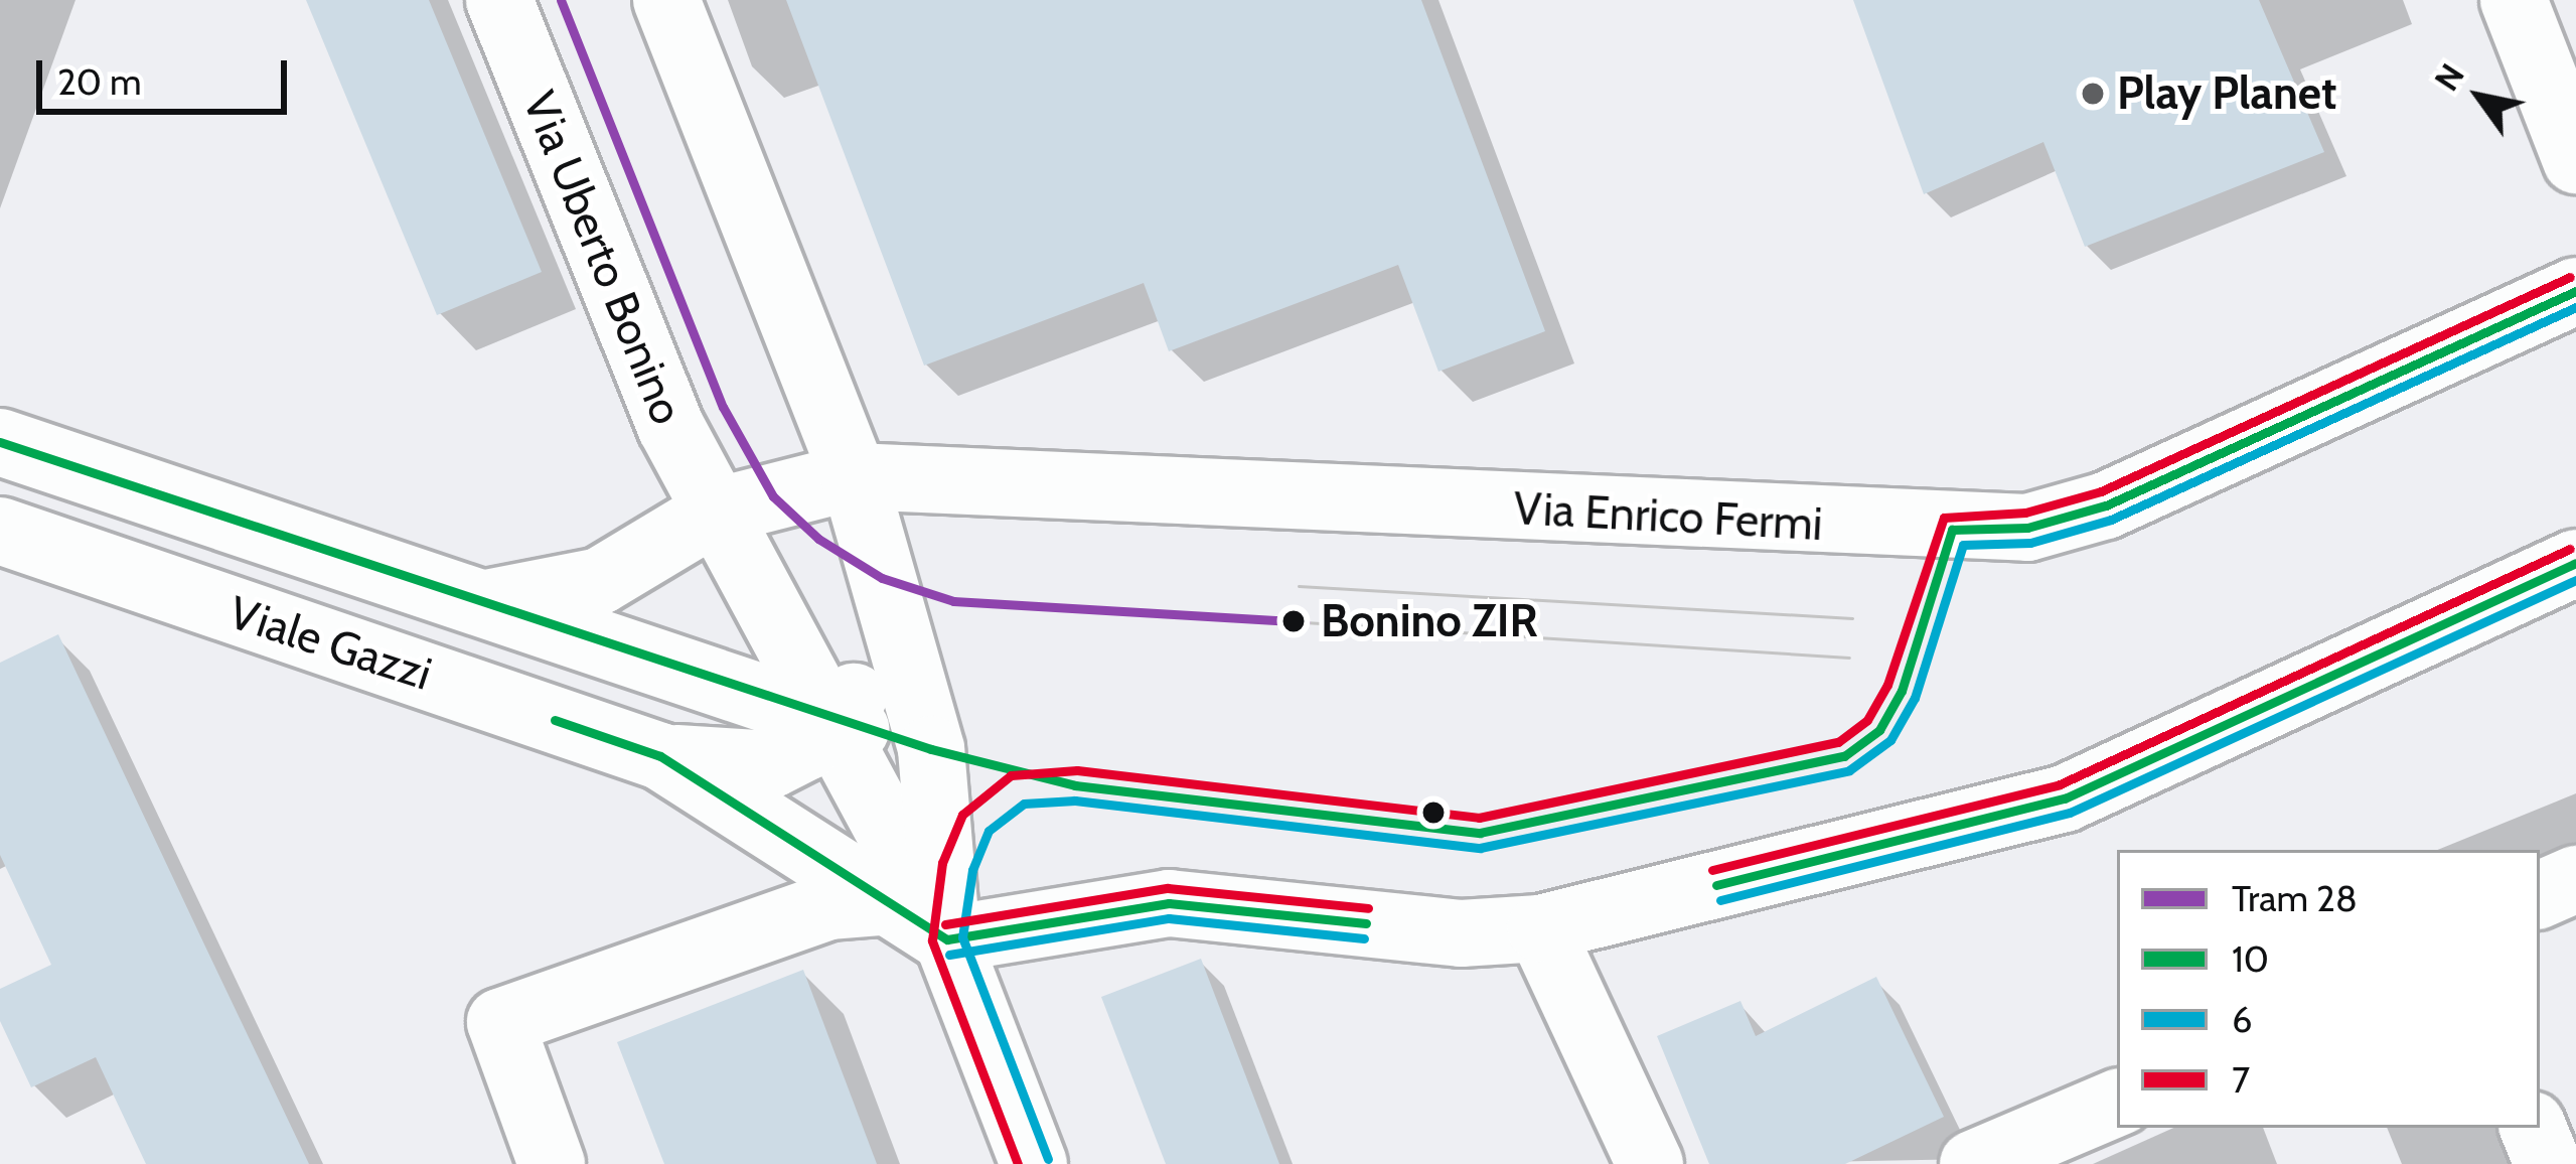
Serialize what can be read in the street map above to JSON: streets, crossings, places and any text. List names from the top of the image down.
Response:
{
  "streets": {
    "main road": ["Via Uberto Bonino", "Via Enrico Fermi", "Viale Gazzi"]
  },
  "crossings": [
    ["Via Uberto Bonino", "Via Enrico Fermi"],
    ["Via Uberto Bonino", "Viale Gazzi"],
    ["Via Enrico Fermi", "Viale Gazzi"]
  ],
  "places": ["Play Planet", "Bonino ZIR"],
  "lines": [
    "tram line 28",
    "transit line 7",
    "transit line 10",
    "transit line 6"
  ],
  "legend": [
    "Tram 28",
    "10",
    "6",
    "7"
  ],
  "scale_bar": "20 m",
  "north": "top left"
}
